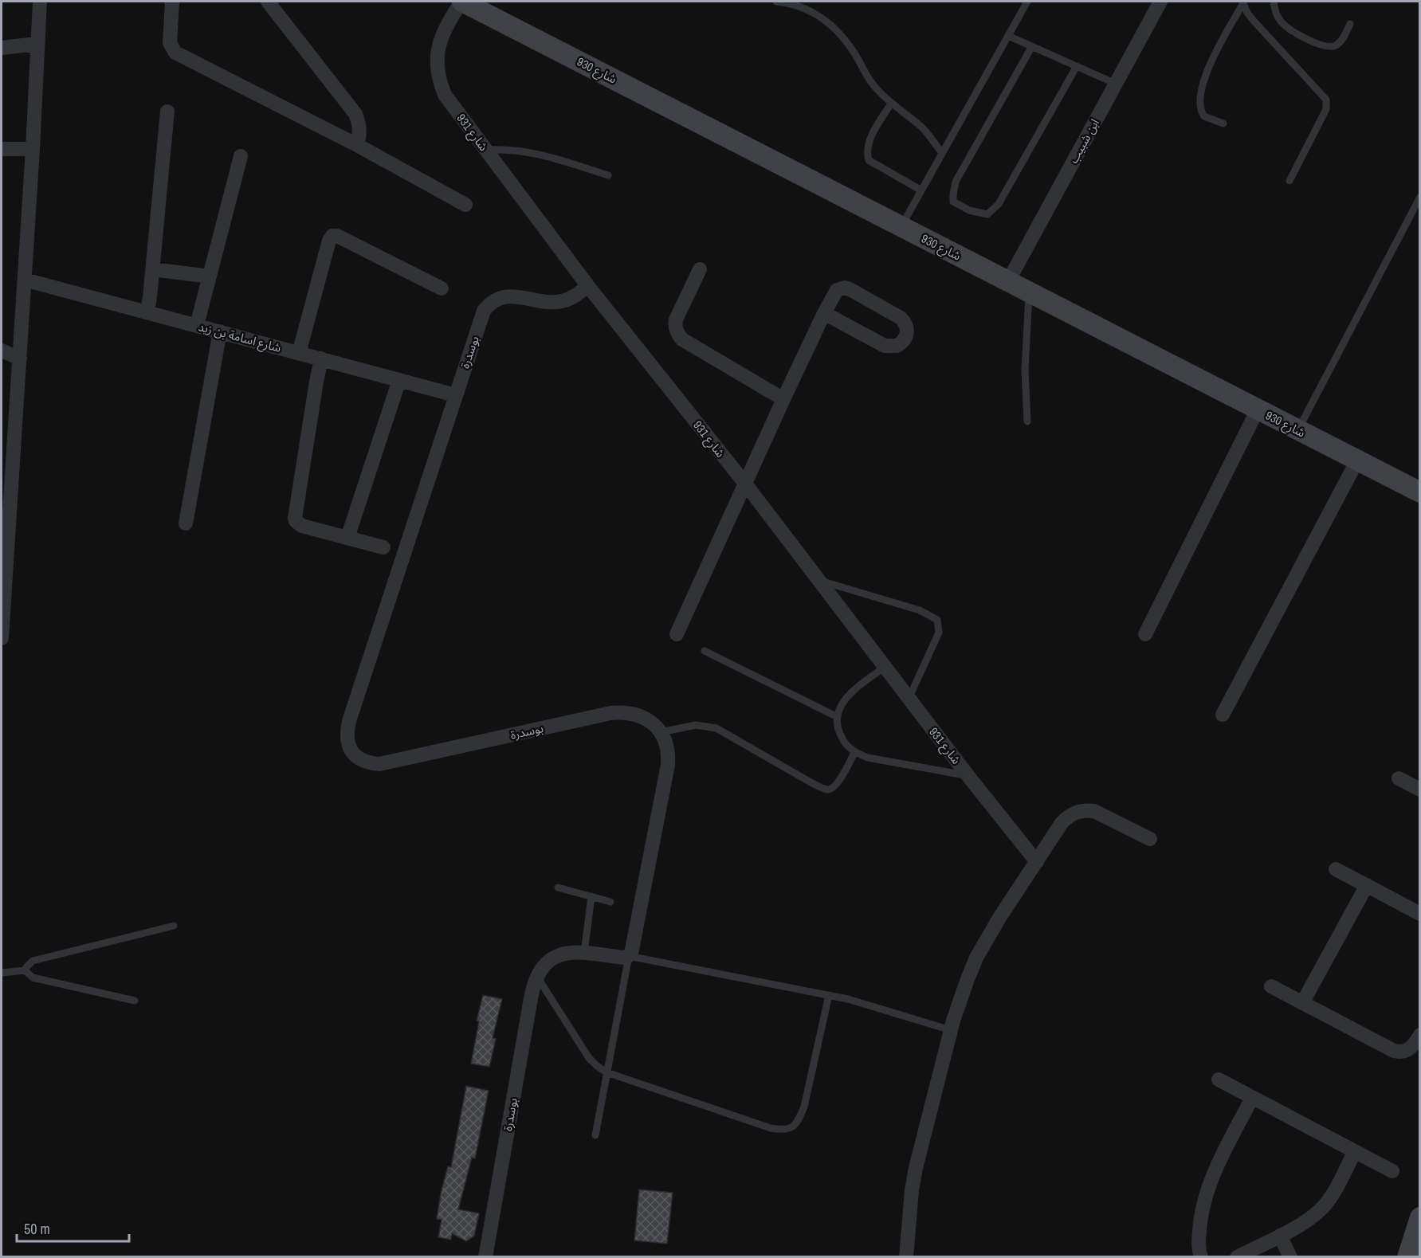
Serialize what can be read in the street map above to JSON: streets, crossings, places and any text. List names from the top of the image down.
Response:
{
  "streets": {
    "street": [
      "شارع 930",
      "شارع 931",
      "ابن شبيب",
      "شارع اسامة بن زيد",
      "بوسدرة"
    ]
  },
  "crossings": [
    ["شارع 930", "شارع 931"],
    ["شارع 930", "ابن شبيب"],
    ["شارع 931", "بوسدرة"],
    ["شارع اسامة بن زيد", "بوسدرة"]
  ],
  "scale_bar": "50 m"
}
